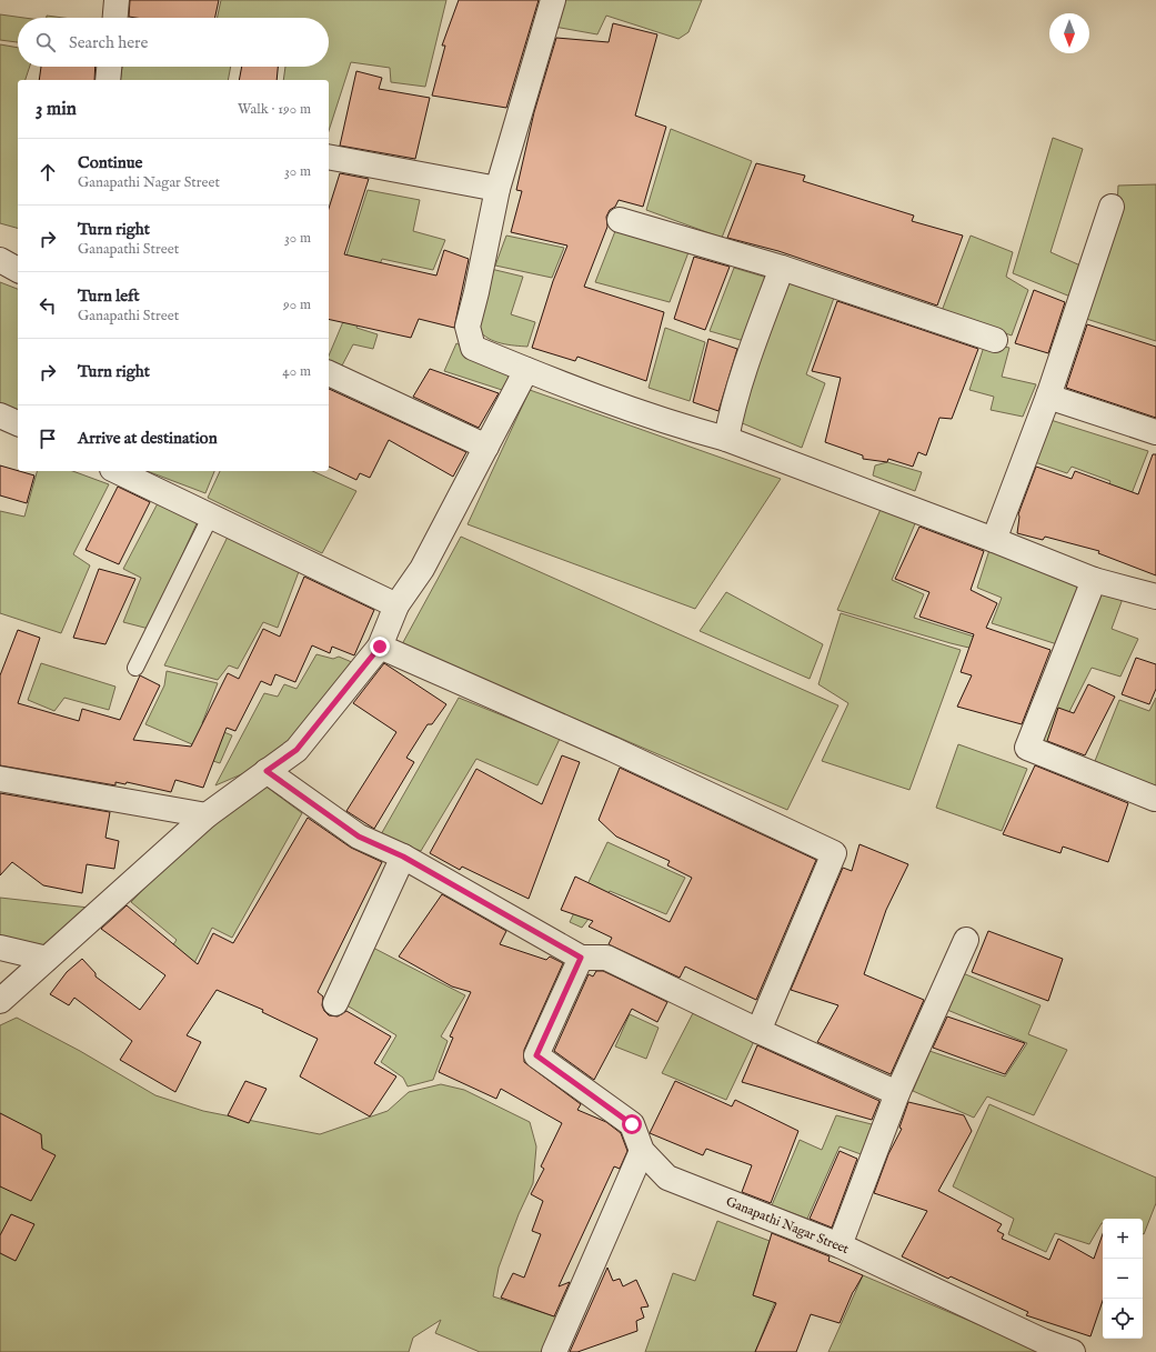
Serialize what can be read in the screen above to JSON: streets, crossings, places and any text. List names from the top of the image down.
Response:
{
  "streets": {
    "street": ["Ganapathi Nagar Street"]
  },
  "north": "bottom",
  "page": {
    "search": "Search here",
    "heading": ["3 min", "Walk · 190 m"],
    "list": [
      ["Continue", "Ganapathi Nagar Street", "30 m"],
      ["Turn right", "Ganapathi Street", "30 m"],
      ["Turn left", "Ganapathi Street", "90 m"],
      ["Turn right", "40 m"],
      "Arrive at destination"
    ],
    "map_buttons": ["+", "−"]
  }
}
